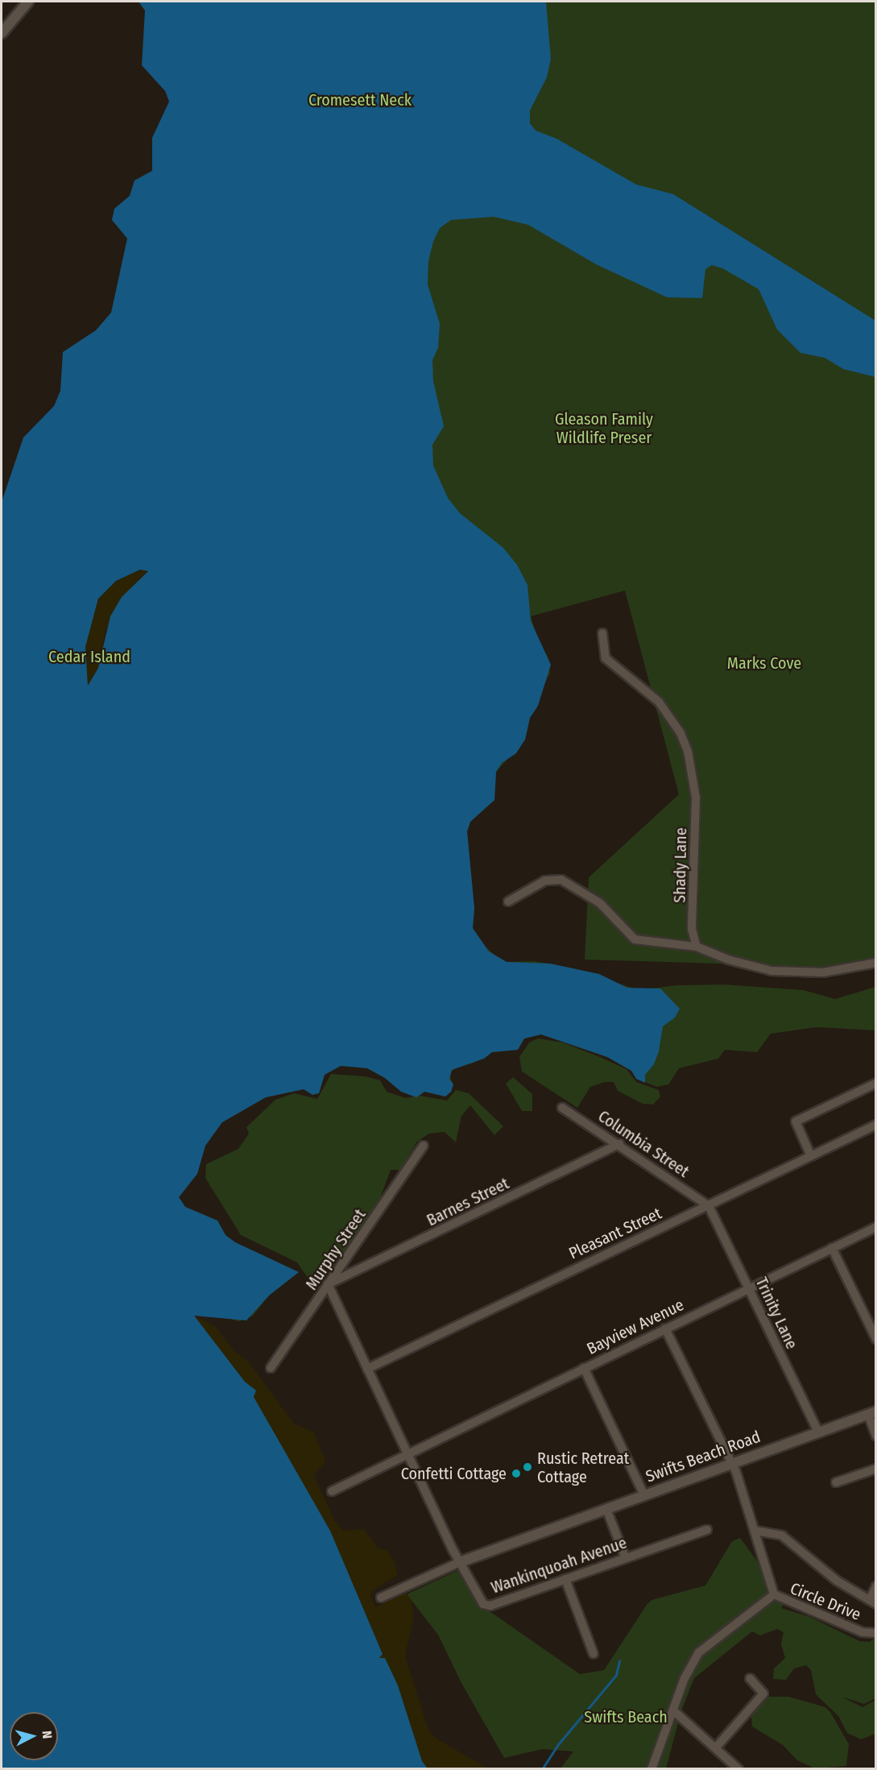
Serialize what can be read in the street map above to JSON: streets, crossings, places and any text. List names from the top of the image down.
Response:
{
  "streets": {
    "street": [
      "Shady Lane",
      "Columbia Street",
      "Barnes Street",
      "Pleasant Street",
      "Murphy Street",
      "Trinity Lane",
      "Bayview Avenue",
      "Swifts Beach Road",
      "Wankinquoah Avenue",
      "Circle Drive"
    ]
  },
  "crossings": [
    ["Columbia Street", "Barnes Street"],
    ["Columbia Street", "Pleasant Street"],
    ["Columbia Street", "Trinity Lane"],
    ["Barnes Street", "Murphy Street"],
    ["Barnes Street", "Wankinquoah Avenue"],
    ["Pleasant Street", "Trinity Lane"],
    ["Pleasant Street", "Wankinquoah Avenue"],
    ["Murphy Street", "Wankinquoah Avenue"],
    ["Trinity Lane", "Bayview Avenue"],
    ["Trinity Lane", "Swifts Beach Road"],
    ["Bayview Avenue", "Wankinquoah Avenue"],
    ["Bayview Avenue", "Circle Drive"],
    ["Swifts Beach Road", "Wankinquoah Avenue"],
    ["Swifts Beach Road", "Circle Drive"]
  ],
  "parks": [
    "Cromesett Neck",
    "Gleason Family Wildlife Preser",
    "Cedar Island",
    "Marks Cove",
    "Swifts Beach"
  ],
  "places": ["Rustic Retreat Cottage", "Confetti Cottage"],
  "north": "right"
}
